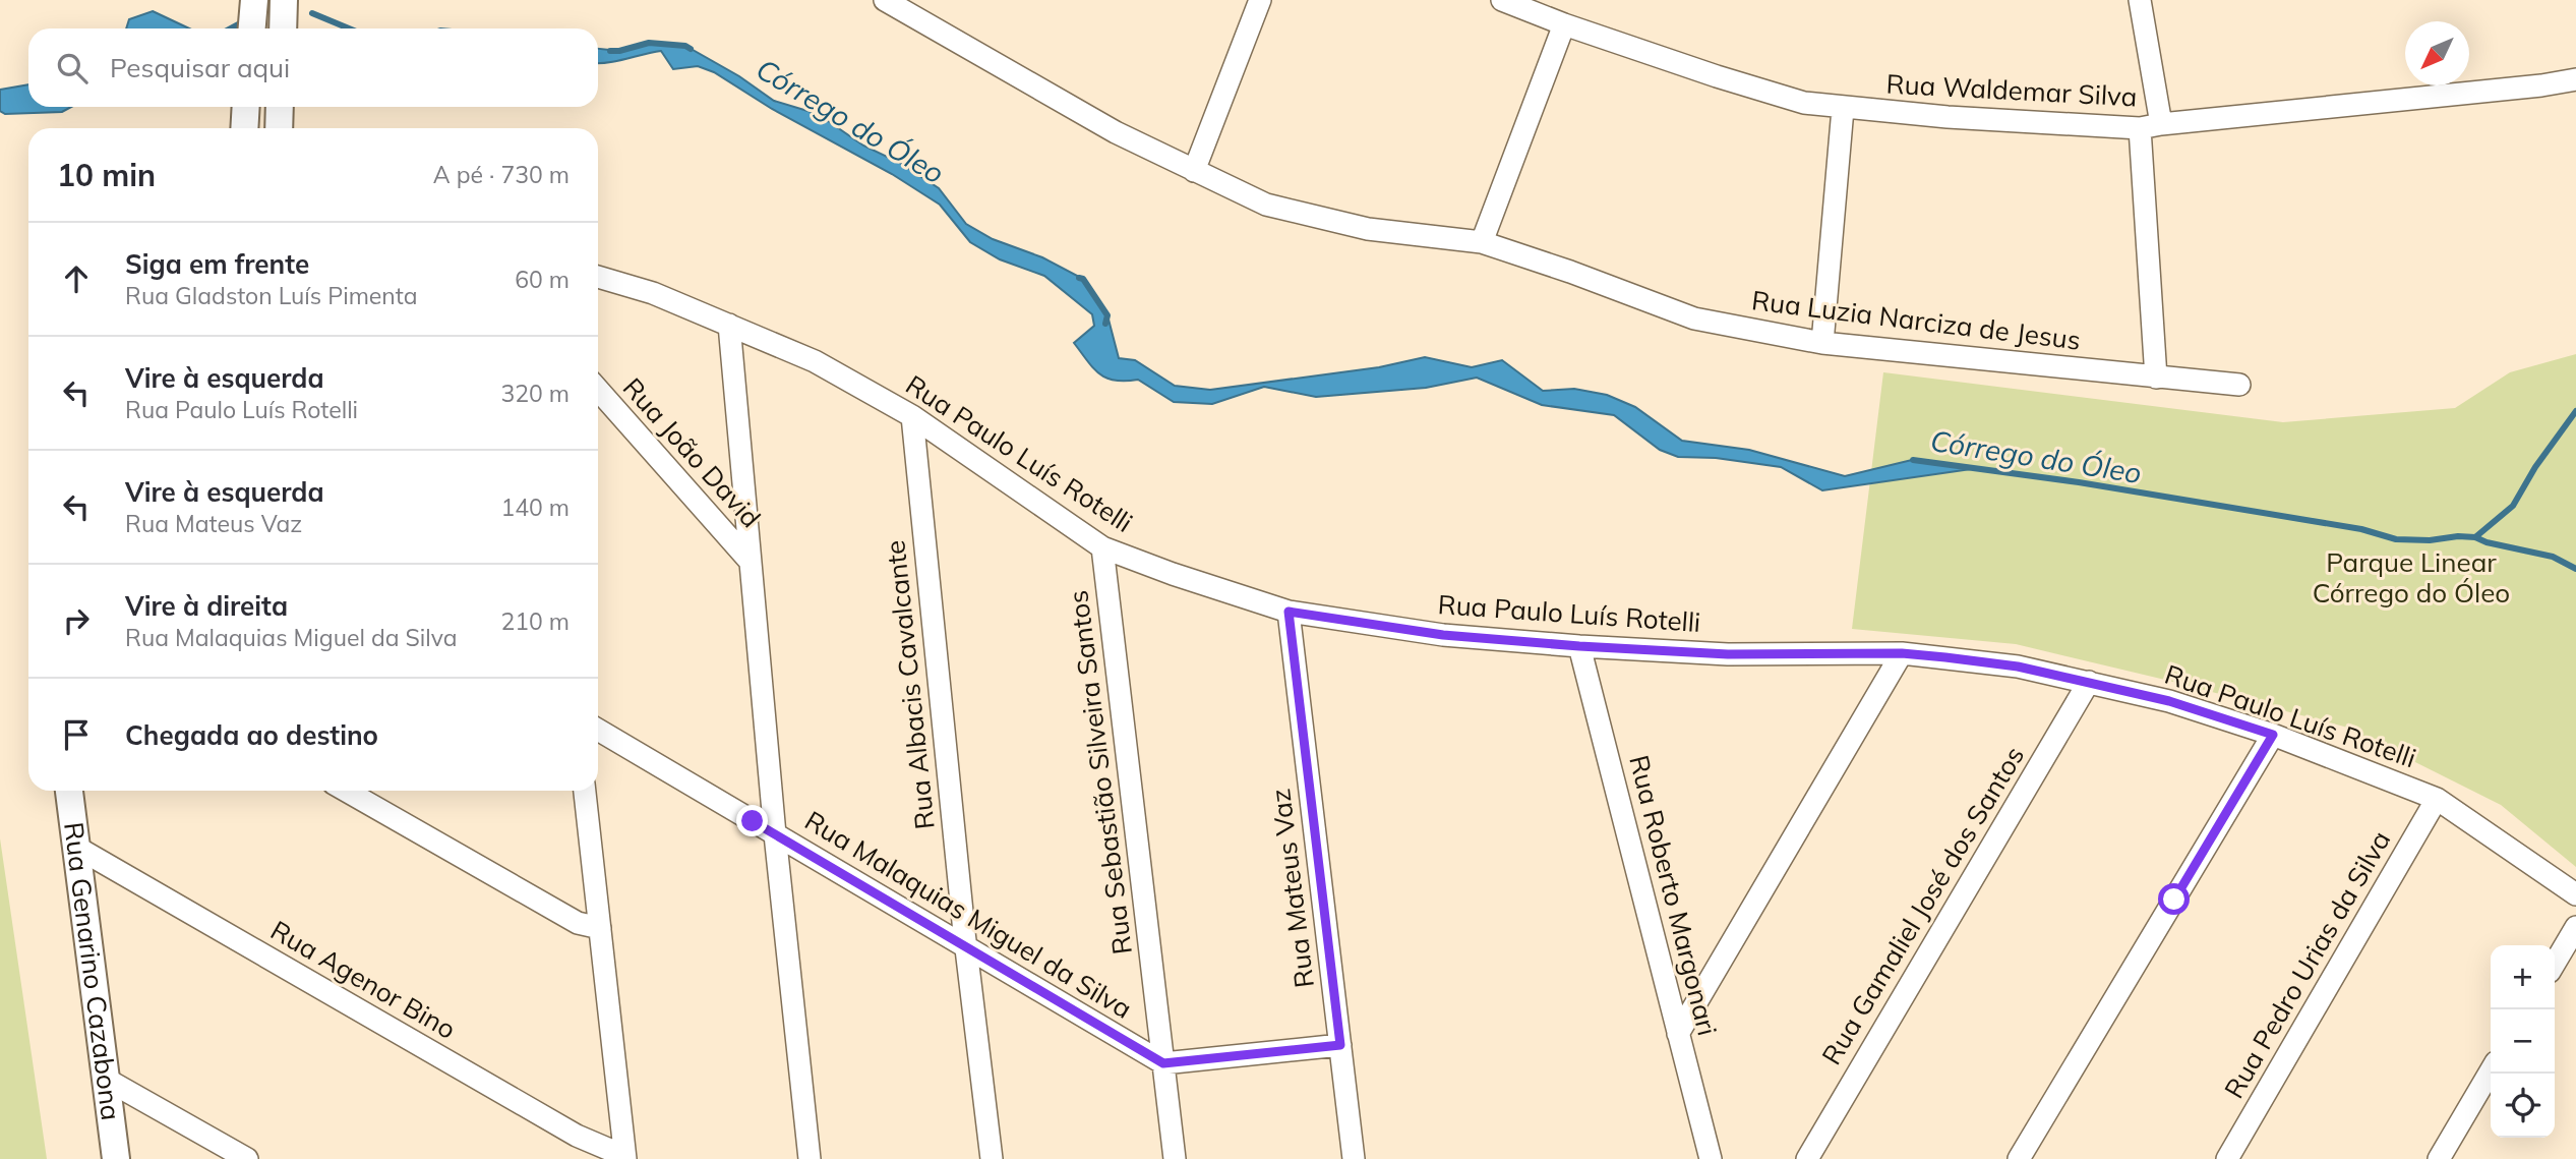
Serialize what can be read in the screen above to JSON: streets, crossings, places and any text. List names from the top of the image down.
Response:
{
  "streets": {
    "street": [
      "Rua Waldemar Silva",
      "Rua Luzia Narciza de Jesus",
      "Rua João David",
      "Rua Paulo Luís Rotelli",
      "Rua Albacis Cavalcante",
      "Rua Sebastião Silveira Santos",
      "Rua Mateus Vaz",
      "Rua Roberto Margonari",
      "Rua Gamaliel José dos Santos",
      "Rua Malaquias Miguel da Silva",
      "Rua Pedro Urias da Silva",
      "Rua Genarino Cazabona",
      "Rua Agenor Bino"
    ]
  },
  "crossings": [
    ["Rua Paulo Luís Rotelli", "Rua Albacis Cavalcante"],
    ["Rua Paulo Luís Rotelli", "Rua Sebastião Silveira Santos"],
    ["Rua Paulo Luís Rotelli", "Rua Mateus Vaz"],
    ["Rua Paulo Luís Rotelli", "Rua Roberto Margonari"],
    ["Rua Paulo Luís Rotelli", "Rua Gamaliel José dos Santos"],
    ["Rua Paulo Luís Rotelli", "Rua Pedro Urias da Silva"],
    ["Rua Albacis Cavalcante", "Rua Malaquias Miguel da Silva"],
    ["Rua Sebastião Silveira Santos", "Rua Malaquias Miguel da Silva"],
    ["Rua Genarino Cazabona", "Rua Agenor Bino"]
  ],
  "water": ["Córrego do Óleo"],
  "parks": ["Parque Linear Córrego do Óleo"],
  "north": "bottom left",
  "page": {
    "search": "Pesquisar aqui",
    "heading": ["10 min", "A pé · 730 m"],
    "list": [
      ["Siga em frente", "Rua Gladston Luís Pimenta", "60 m"],
      ["Vire à esquerda", "Rua Paulo Luís Rotelli", "320 m"],
      ["Vire à esquerda", "Rua Mateus Vaz", "140 m"],
      ["Vire à direita", "Rua Malaquias Miguel da Silva", "210 m"],
      "Chegada ao destino"
    ],
    "map_buttons": ["+", "−"]
  }
}
